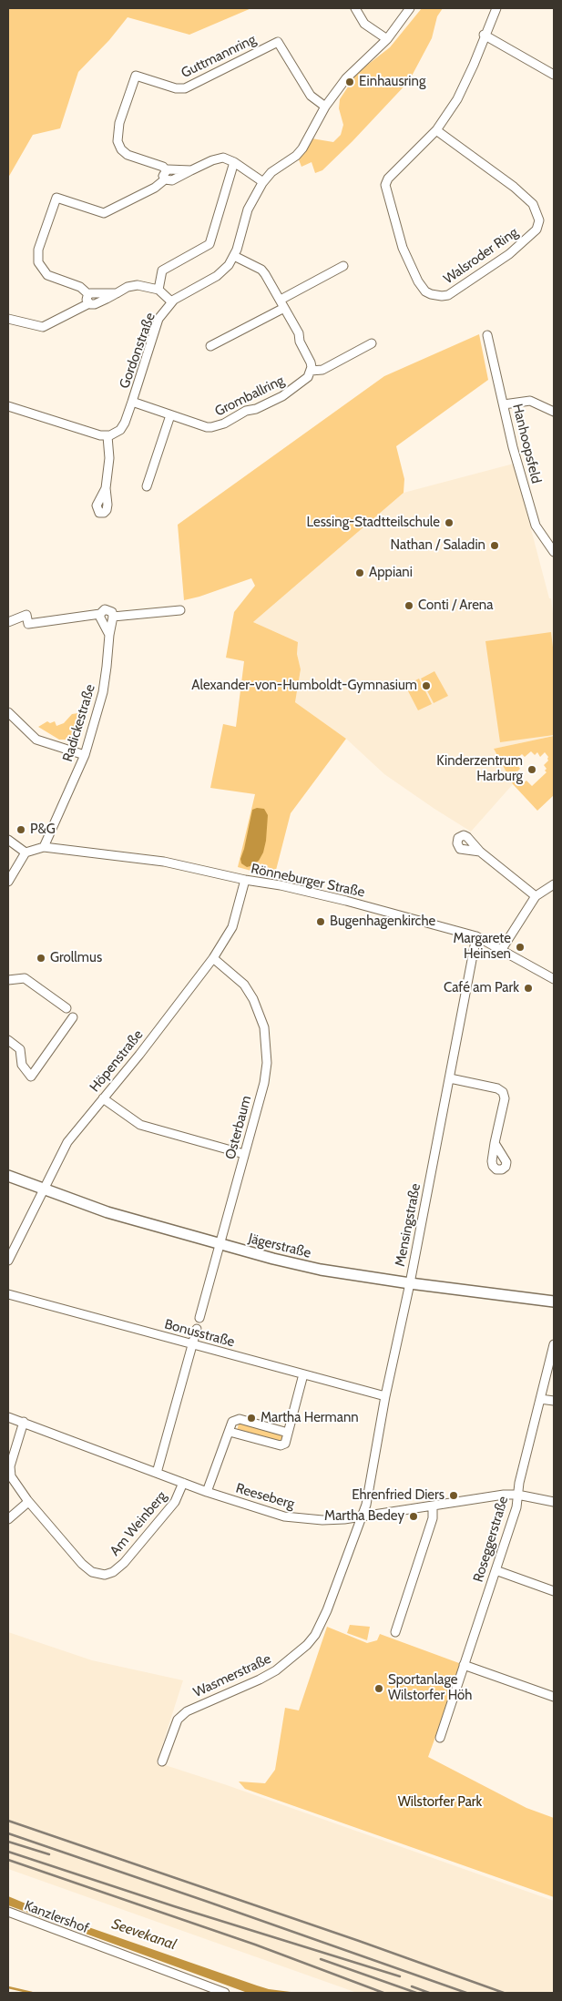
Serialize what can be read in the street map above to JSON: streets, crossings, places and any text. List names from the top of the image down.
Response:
{
  "streets": {
    "street": [
      "Guttmannring",
      "Walsroder Ring",
      "Gordonstraße",
      "Gromballring",
      "Hanhoopsfeld",
      "Radickestraße",
      "Rönneburger Straße",
      "Höpenstraße",
      "Osterbaum",
      "Mensingstraße",
      "Jägerstraße",
      "Bonusstraße",
      "Reeseberg",
      "Am Weinberg",
      "Roseggerstraße",
      "Wasmerstraße",
      "Kanzlershof"
    ]
  },
  "crossings": [
    ["Guttmannring", "Gordonstraße"],
    ["Gordonstraße", "Gromballring"],
    ["Radickestraße", "Rönneburger Straße"],
    ["Rönneburger Straße", "Höpenstraße"],
    ["Rönneburger Straße", "Mensingstraße"],
    ["Höpenstraße", "Osterbaum"],
    ["Höpenstraße", "Jägerstraße"],
    ["Osterbaum", "Jägerstraße"],
    ["Mensingstraße", "Jägerstraße"],
    ["Mensingstraße", "Bonusstraße"],
    ["Mensingstraße", "Reeseberg"],
    ["Mensingstraße", "Wasmerstraße"],
    ["Reeseberg", "Am Weinberg"],
    ["Reeseberg", "Roseggerstraße"],
    ["Reeseberg", "Wasmerstraße"]
  ],
  "water": ["Seevekanal"],
  "parks": ["Wilstorfer Park"],
  "places": [
    "Einhausring",
    "Lessing-Stadtteilschule",
    "Nathan / Saladin",
    "Appiani",
    "Conti / Arena",
    "Alexander-von-Humboldt-Gymnasium",
    "Kinderzentrum Harburg",
    "P&G",
    "Bugenhagenkirche",
    "Margarete Heinsen",
    "Grollmus",
    "Café am Park",
    "Martha Hermann",
    "Ehrenfried Diers",
    "Martha Bedey",
    "Sportanlage Wilstorfer Höh"
  ]
}
